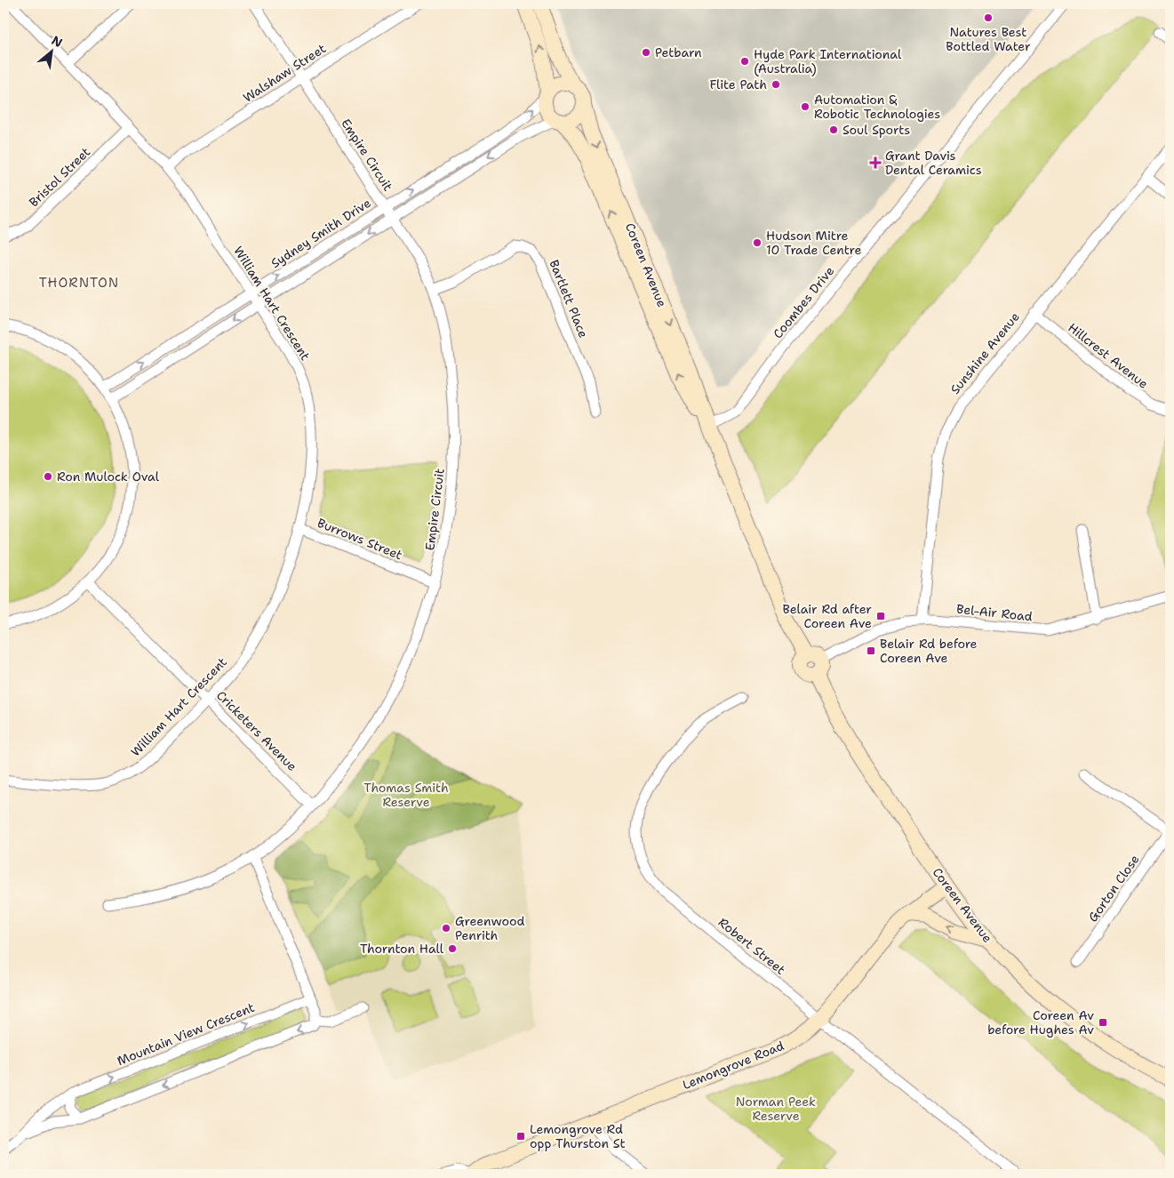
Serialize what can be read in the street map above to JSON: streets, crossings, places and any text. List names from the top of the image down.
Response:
{
  "streets": {
    "street": [
      "Walshaw Street",
      "Empire Circuit",
      "Bristol Street",
      "Sydney Smith Drive",
      "Coreen Avenue",
      "Bartlett Place",
      "Coombes Drive",
      "William Hart Crescent",
      "Sunshine Avenue",
      "Hillcrest Avenue",
      "Burrows Street",
      "Bel-Air Road",
      "Cricketers Avenue",
      "Gorton Close",
      "Robert Street",
      "Mountain View Crescent",
      "Lemongrove Road"
    ]
  },
  "crossings": [
    ["Walshaw Street", "Empire Circuit"],
    ["Walshaw Street", "William Hart Crescent"],
    ["Empire Circuit", "Sydney Smith Drive"],
    ["Empire Circuit", "Bartlett Place"],
    ["Empire Circuit", "Burrows Street"],
    ["Empire Circuit", "Cricketers Avenue"],
    ["Bristol Street", "William Hart Crescent"],
    ["Sydney Smith Drive", "Coreen Avenue"],
    ["Sydney Smith Drive", "William Hart Crescent"],
    ["Coreen Avenue", "Coombes Drive"],
    ["Coreen Avenue", "Bel-Air Road"],
    ["Coreen Avenue", "Lemongrove Road"],
    ["William Hart Crescent", "Burrows Street"],
    ["William Hart Crescent", "Cricketers Avenue"],
    ["Sunshine Avenue", "Hillcrest Avenue"],
    ["Sunshine Avenue", "Bel-Air Road"],
    ["Robert Street", "Lemongrove Road"]
  ],
  "districts": ["THORNTON"],
  "parks": ["Thomas Smith Reserve", "Norman Peek Reserve"],
  "places": {
    "other": [
      "Natures Best Bottled Water",
      "Petbarn",
      "Hyde Park International (Australia)",
      "Flite Path",
      "Automation & Robotic Technologies",
      "Soul Sports",
      "Hudson Mitre 10 Trade Centre",
      "Ron Mulock Oval",
      "Greenwood Penrith",
      "Thornton Hall"
    ],
    "health": ["Grant Davis Dental Ceramics"],
    "transit": [
      "Belair Rd after Coreen Ave",
      "Belair Rd before Coreen Ave",
      "Coreen Av before Hughes Av",
      "Lemongrove Rd opp Thurston St"
    ]
  },
  "north": "top right"
}
